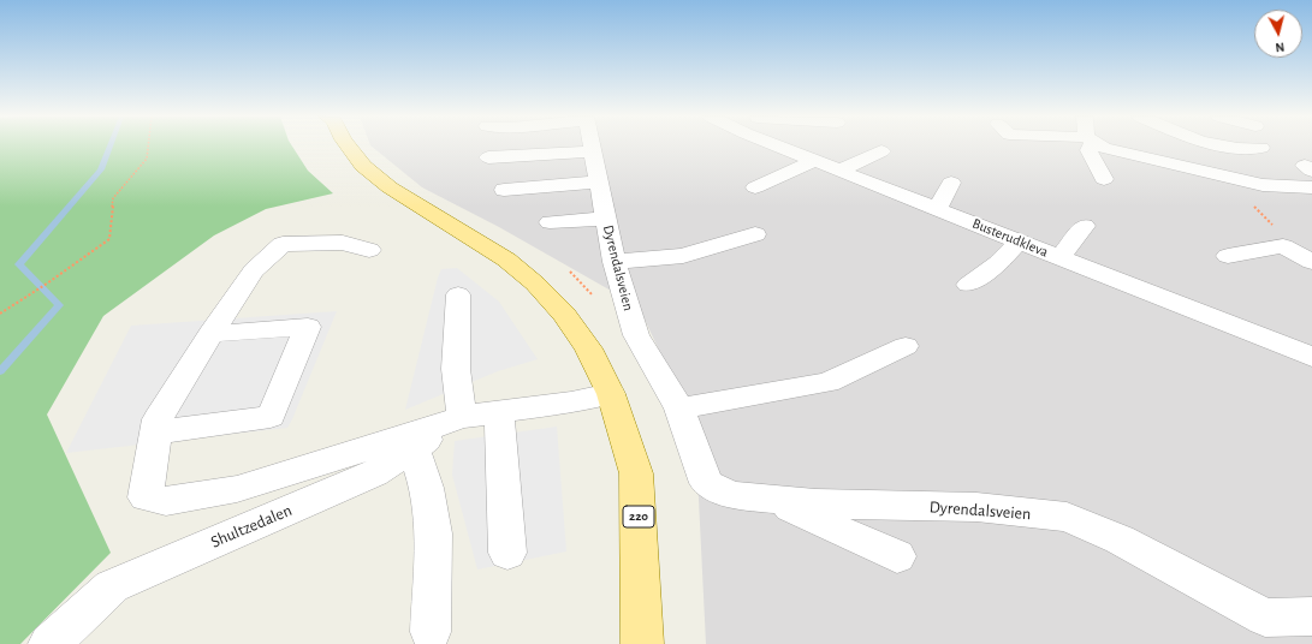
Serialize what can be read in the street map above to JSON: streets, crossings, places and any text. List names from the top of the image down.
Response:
{
  "streets": {
    "main road": ["220"],
    "street": ["Busterudkleva", "Dyrendalsveien", "Shultzedalen"]
  },
  "north": "bottom"
}
